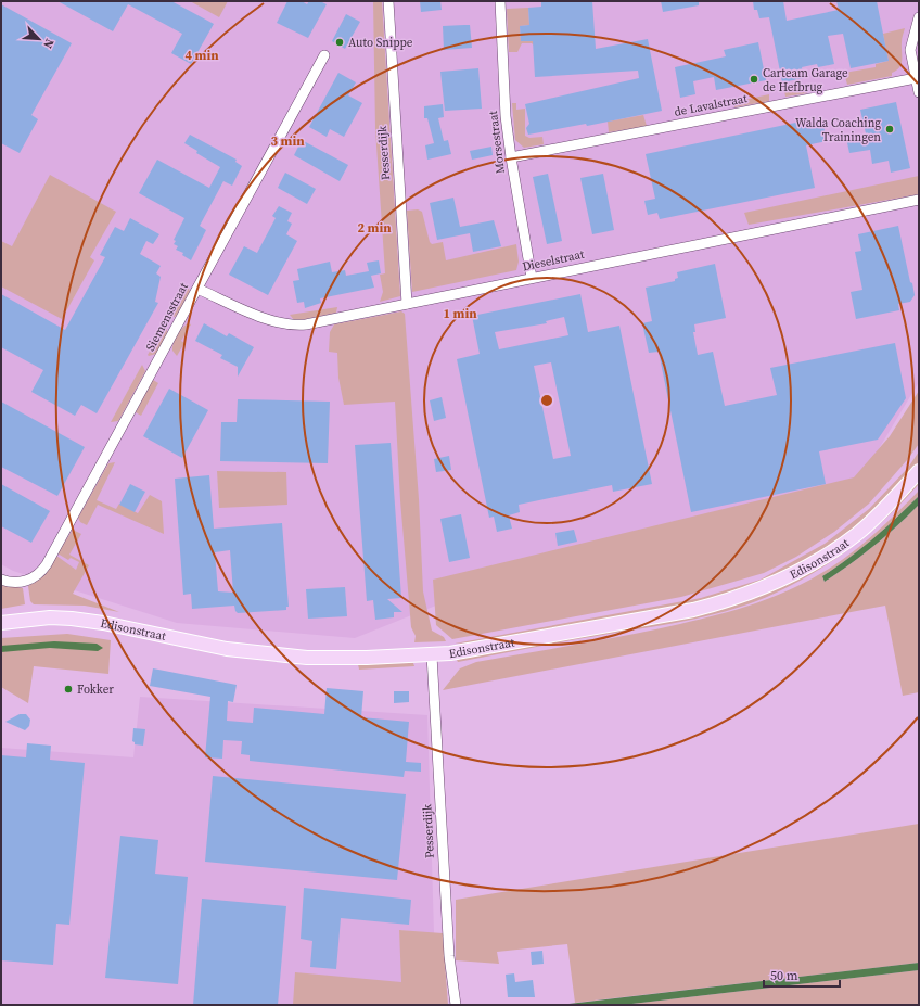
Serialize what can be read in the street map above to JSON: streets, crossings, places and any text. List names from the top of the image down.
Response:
{
  "streets": {
    "main road": ["Edisonstraat"],
    "street": [
      "de Lavalstraat",
      "Morsestraat",
      "Pesserdijk",
      "Dieselstraat",
      "Siemensstraat"
    ]
  },
  "crossings": [
    ["de Lavalstraat", "Morsestraat"],
    ["Morsestraat", "Dieselstraat"],
    ["Pesserdijk", "Dieselstraat"],
    ["Pesserdijk", "Edisonstraat"],
    ["Dieselstraat", "Siemensstraat"]
  ],
  "places": [
    "Auto Snippe",
    "Carteam Garage de Hefbrug",
    "Walda Coaching Trainingen",
    "Fokker"
  ],
  "scale_bar": "50 m",
  "north": "bottom right",
  "rings": [
    "4 min",
    "3 min",
    "2 min",
    "1 min"
  ]
}
